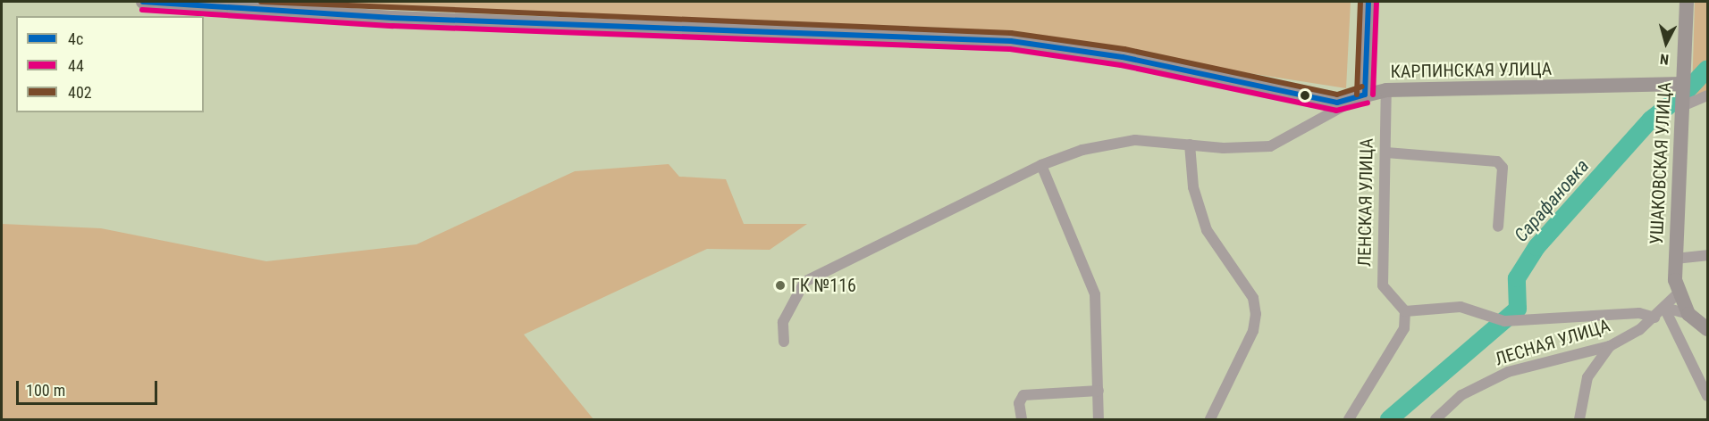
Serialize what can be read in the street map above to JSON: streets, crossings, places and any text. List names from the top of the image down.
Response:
{
  "streets": {
    "street": [
      "КАРПИНСКАЯ УЛИЦА",
      "УШАКОВСКАЯ УЛИЦА",
      "ЛЕНСКАЯ УЛИЦА",
      "ЛЕСНАЯ УЛИЦА"
    ]
  },
  "crossings": [
    ["КАРПИНСКАЯ УЛИЦА", "УШАКОВСКАЯ УЛИЦА"],
    ["КАРПИНСКАЯ УЛИЦА", "ЛЕНСКАЯ УЛИЦА"],
    ["УШАКОВСКАЯ УЛИЦА", "ЛЕСНАЯ УЛИЦА"]
  ],
  "water": ["Сарафановка"],
  "places": ["ГК №116"],
  "lines": ["transit line 4с", "transit line 44", "transit line 402"],
  "legend": ["4с", "44", "402"],
  "scale_bar": "100 m",
  "north": "bottom"
}
